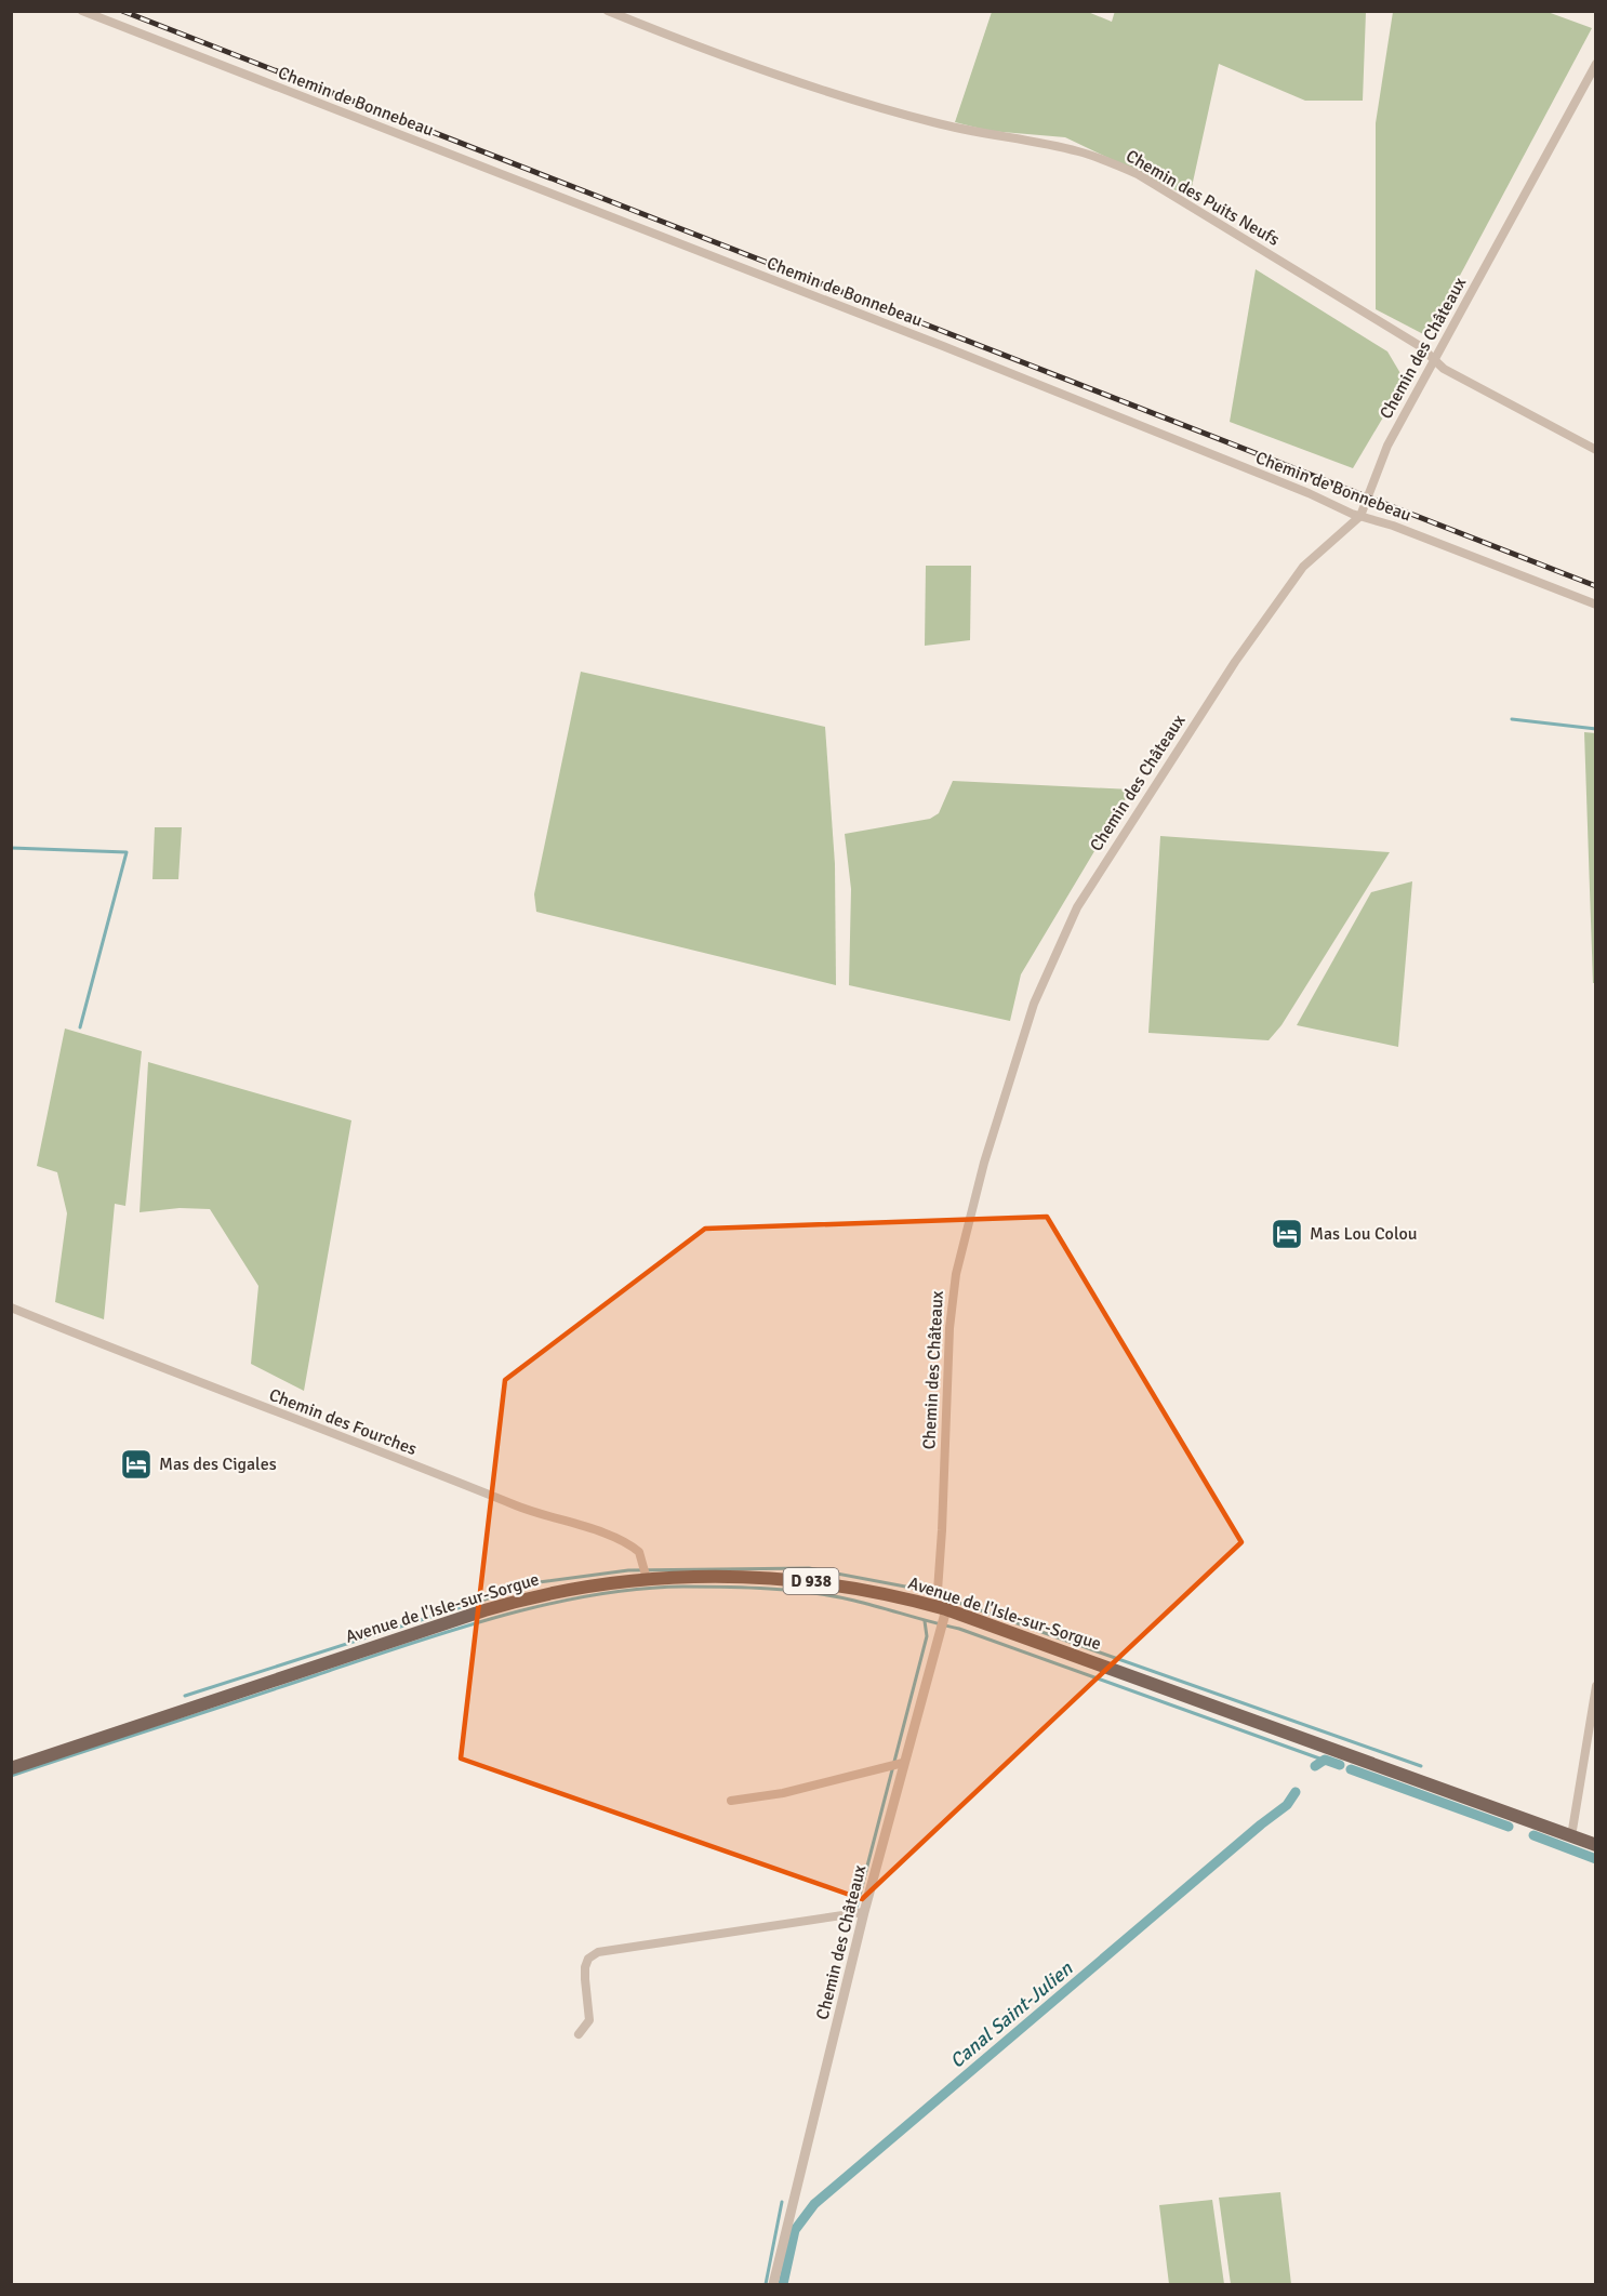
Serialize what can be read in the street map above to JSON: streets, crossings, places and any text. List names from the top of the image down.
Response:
{
  "streets": {
    "main road": ["D 938", "Avenue de l'Isle-sur-Sorgue"],
    "street": [
      "Chemin de Bonnebeau",
      "Chemin des Puits Neufs",
      "Chemin des Châteaux",
      "Chemin des Fourches"
    ]
  },
  "crossings": [
    ["Chemin de Bonnebeau", "Chemin des Châteaux"],
    ["Chemin des Puits Neufs", "Chemin des Châteaux"],
    ["Chemin des Châteaux", "Avenue de l'Isle-sur-Sorgue"],
    ["Chemin des Fourches", "Avenue de l'Isle-sur-Sorgue"]
  ],
  "water": ["Canal Saint-Julien"],
  "places": {
    "hotel": ["Mas Lou Colou", "Mas des Cigales"]
  }
}
